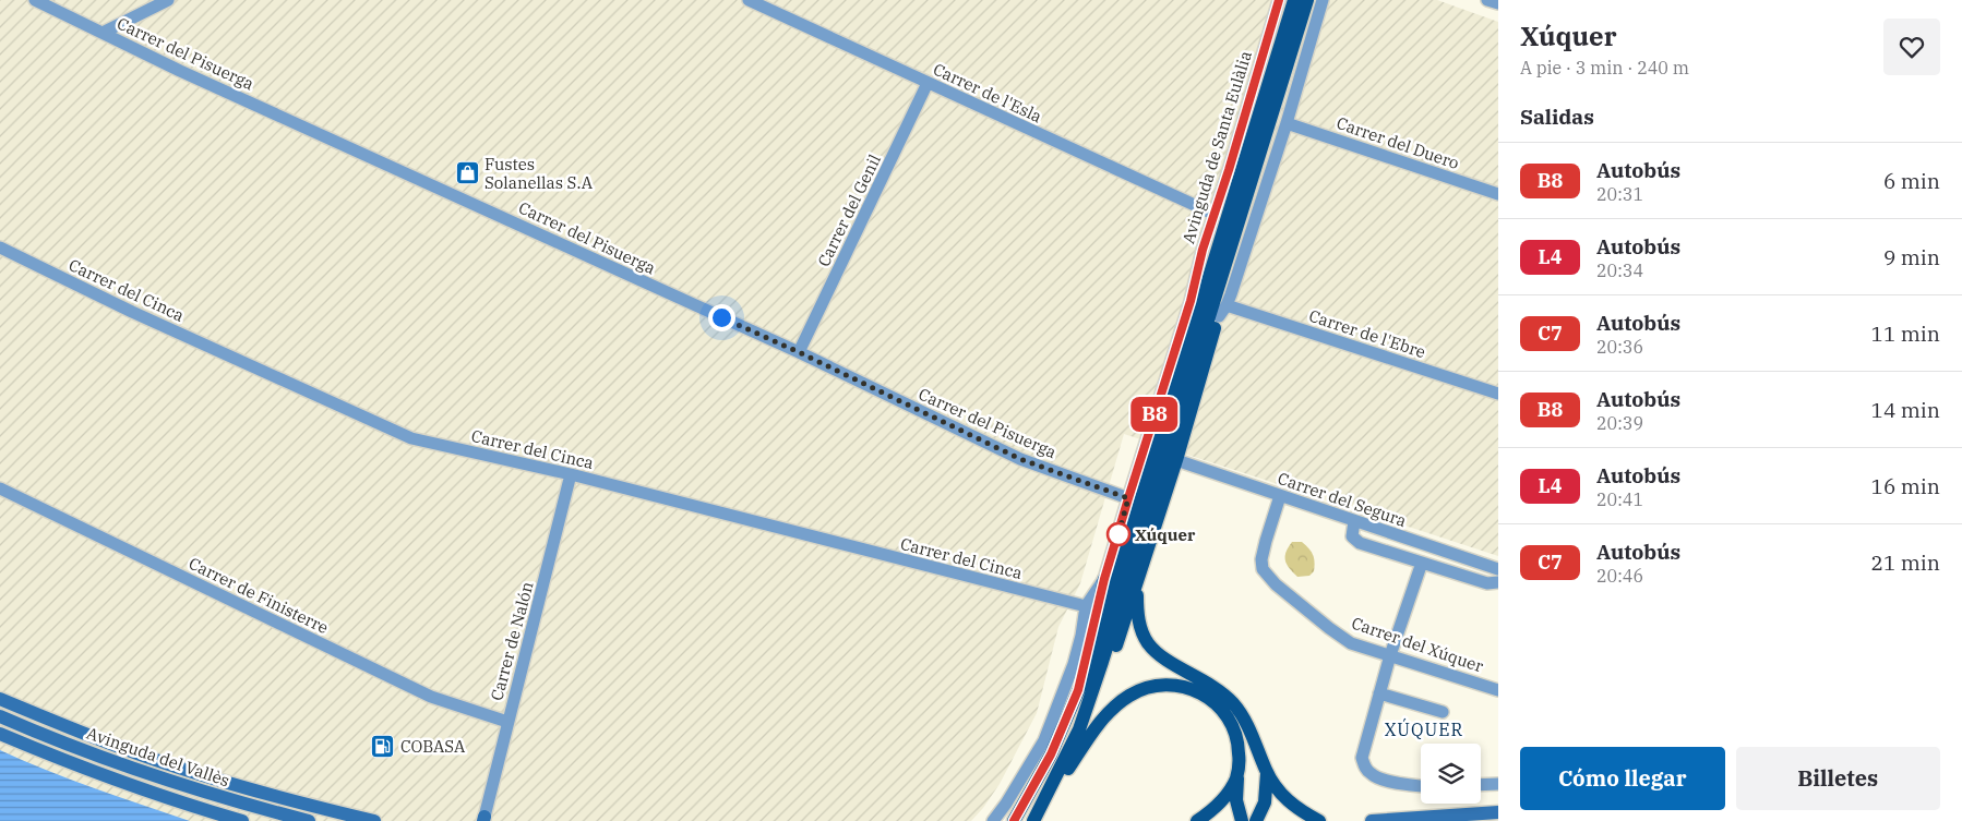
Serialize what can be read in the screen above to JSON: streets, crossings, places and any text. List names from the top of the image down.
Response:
{
  "streets": {
    "main road": ["Avinguda del Vallès"],
    "street": [
      "Carrer del Pisuerga",
      "Carrer de l'Esla",
      "Carrer del Duero",
      "Avinguda de Santa Eulàlia",
      "Carrer del Genil",
      "Carrer del Cinca",
      "Carrer de l'Ebre",
      "Carrer del Segura",
      "Carrer de Finisterre",
      "Carrer de Nalón",
      "Carrer del Xúquer"
    ]
  },
  "crossings": [
    ["Carrer del Pisuerga", "Avinguda de Santa Eulàlia"],
    ["Carrer del Pisuerga", "Carrer del Genil"],
    ["Carrer de l'Esla", "Avinguda de Santa Eulàlia"],
    ["Carrer de l'Esla", "Carrer del Genil"],
    ["Avinguda de Santa Eulàlia", "Carrer del Cinca"],
    ["Carrer del Cinca", "Carrer de Nalón"],
    ["Carrer del Segura", "Carrer del Xúquer"],
    ["Carrer de Finisterre", "Carrer de Nalón"]
  ],
  "districts": ["XÚQUER"],
  "places": {
    "shop": ["Fustes Solanellas S.A"],
    "other": ["Xúquer"],
    "fuel station": ["COBASA"]
  },
  "lines": ["bus line B8"],
  "page": {
    "on_map": "B8",
    "heading": [
      ["Xúquer", "A pie · 3 min · 240 m"],
      "Salidas"
    ],
    "list": [
      {
        "mark": "B8",
        "name": "Autobús",
        "note": "20:31",
        "value": "6 min"
      },
      {
        "mark": "L4",
        "name": "Autobús",
        "note": "20:34",
        "value": "9 min"
      },
      {
        "mark": "C7",
        "name": "Autobús",
        "note": "20:36",
        "value": "11 min"
      },
      {
        "mark": "B8",
        "name": "Autobús",
        "note": "20:39",
        "value": "14 min"
      },
      {
        "mark": "L4",
        "name": "Autobús",
        "note": "20:41",
        "value": "16 min"
      },
      {
        "mark": "C7",
        "name": "Autobús",
        "note": "20:46",
        "value": "21 min"
      }
    ],
    "buttons": ["Cómo llegar", "Billetes"]
  }
}
